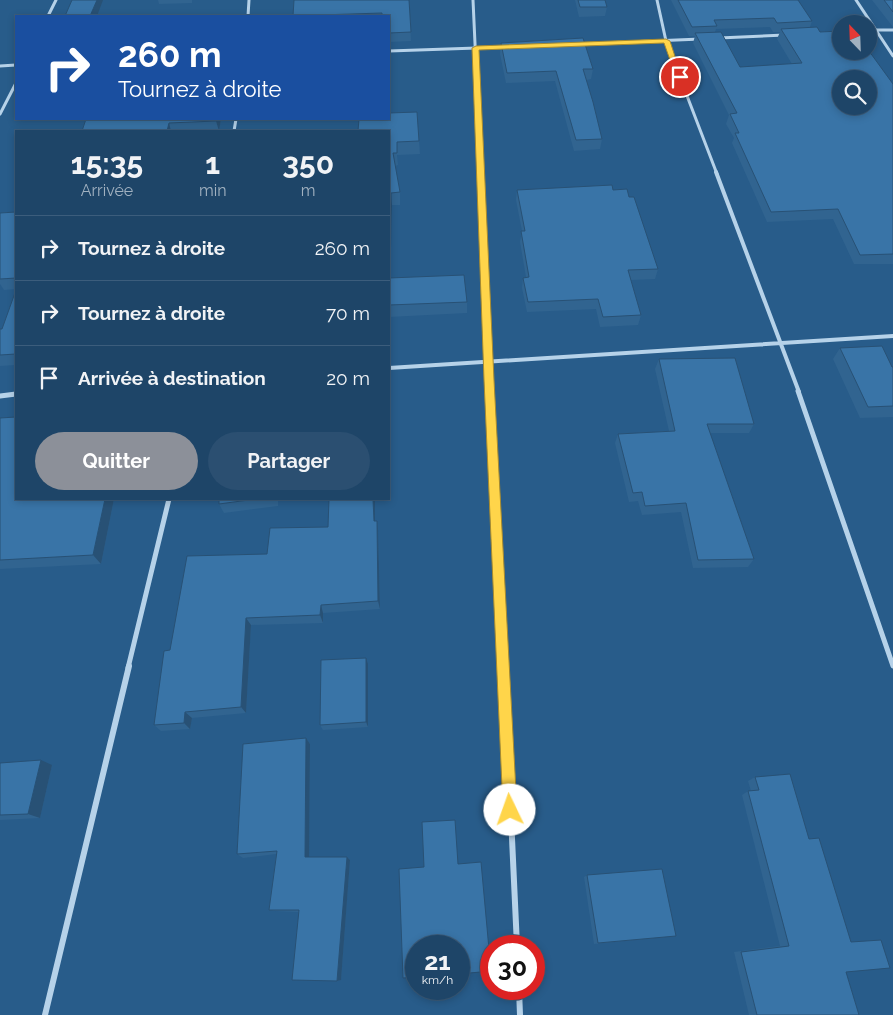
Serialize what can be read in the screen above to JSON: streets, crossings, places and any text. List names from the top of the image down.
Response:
{
  "north": "top left",
  "page": {
    "turn": ["260 m", "Tournez à droite"],
    "eta": [
      "15:35",
      "Arrivée",
      "1",
      "min",
      "350",
      "m"
    ],
    "list": [
      {
        "name": "Tournez à droite",
        "value": "260 m"
      },
      {
        "name": "Tournez à droite",
        "value": "70 m"
      },
      {
        "name": "Arrivée à destination",
        "value": "20 m"
      }
    ],
    "buttons": ["Quitter", "Partager"],
    "speed": "21 km/h",
    "limit": "30"
  }
}
